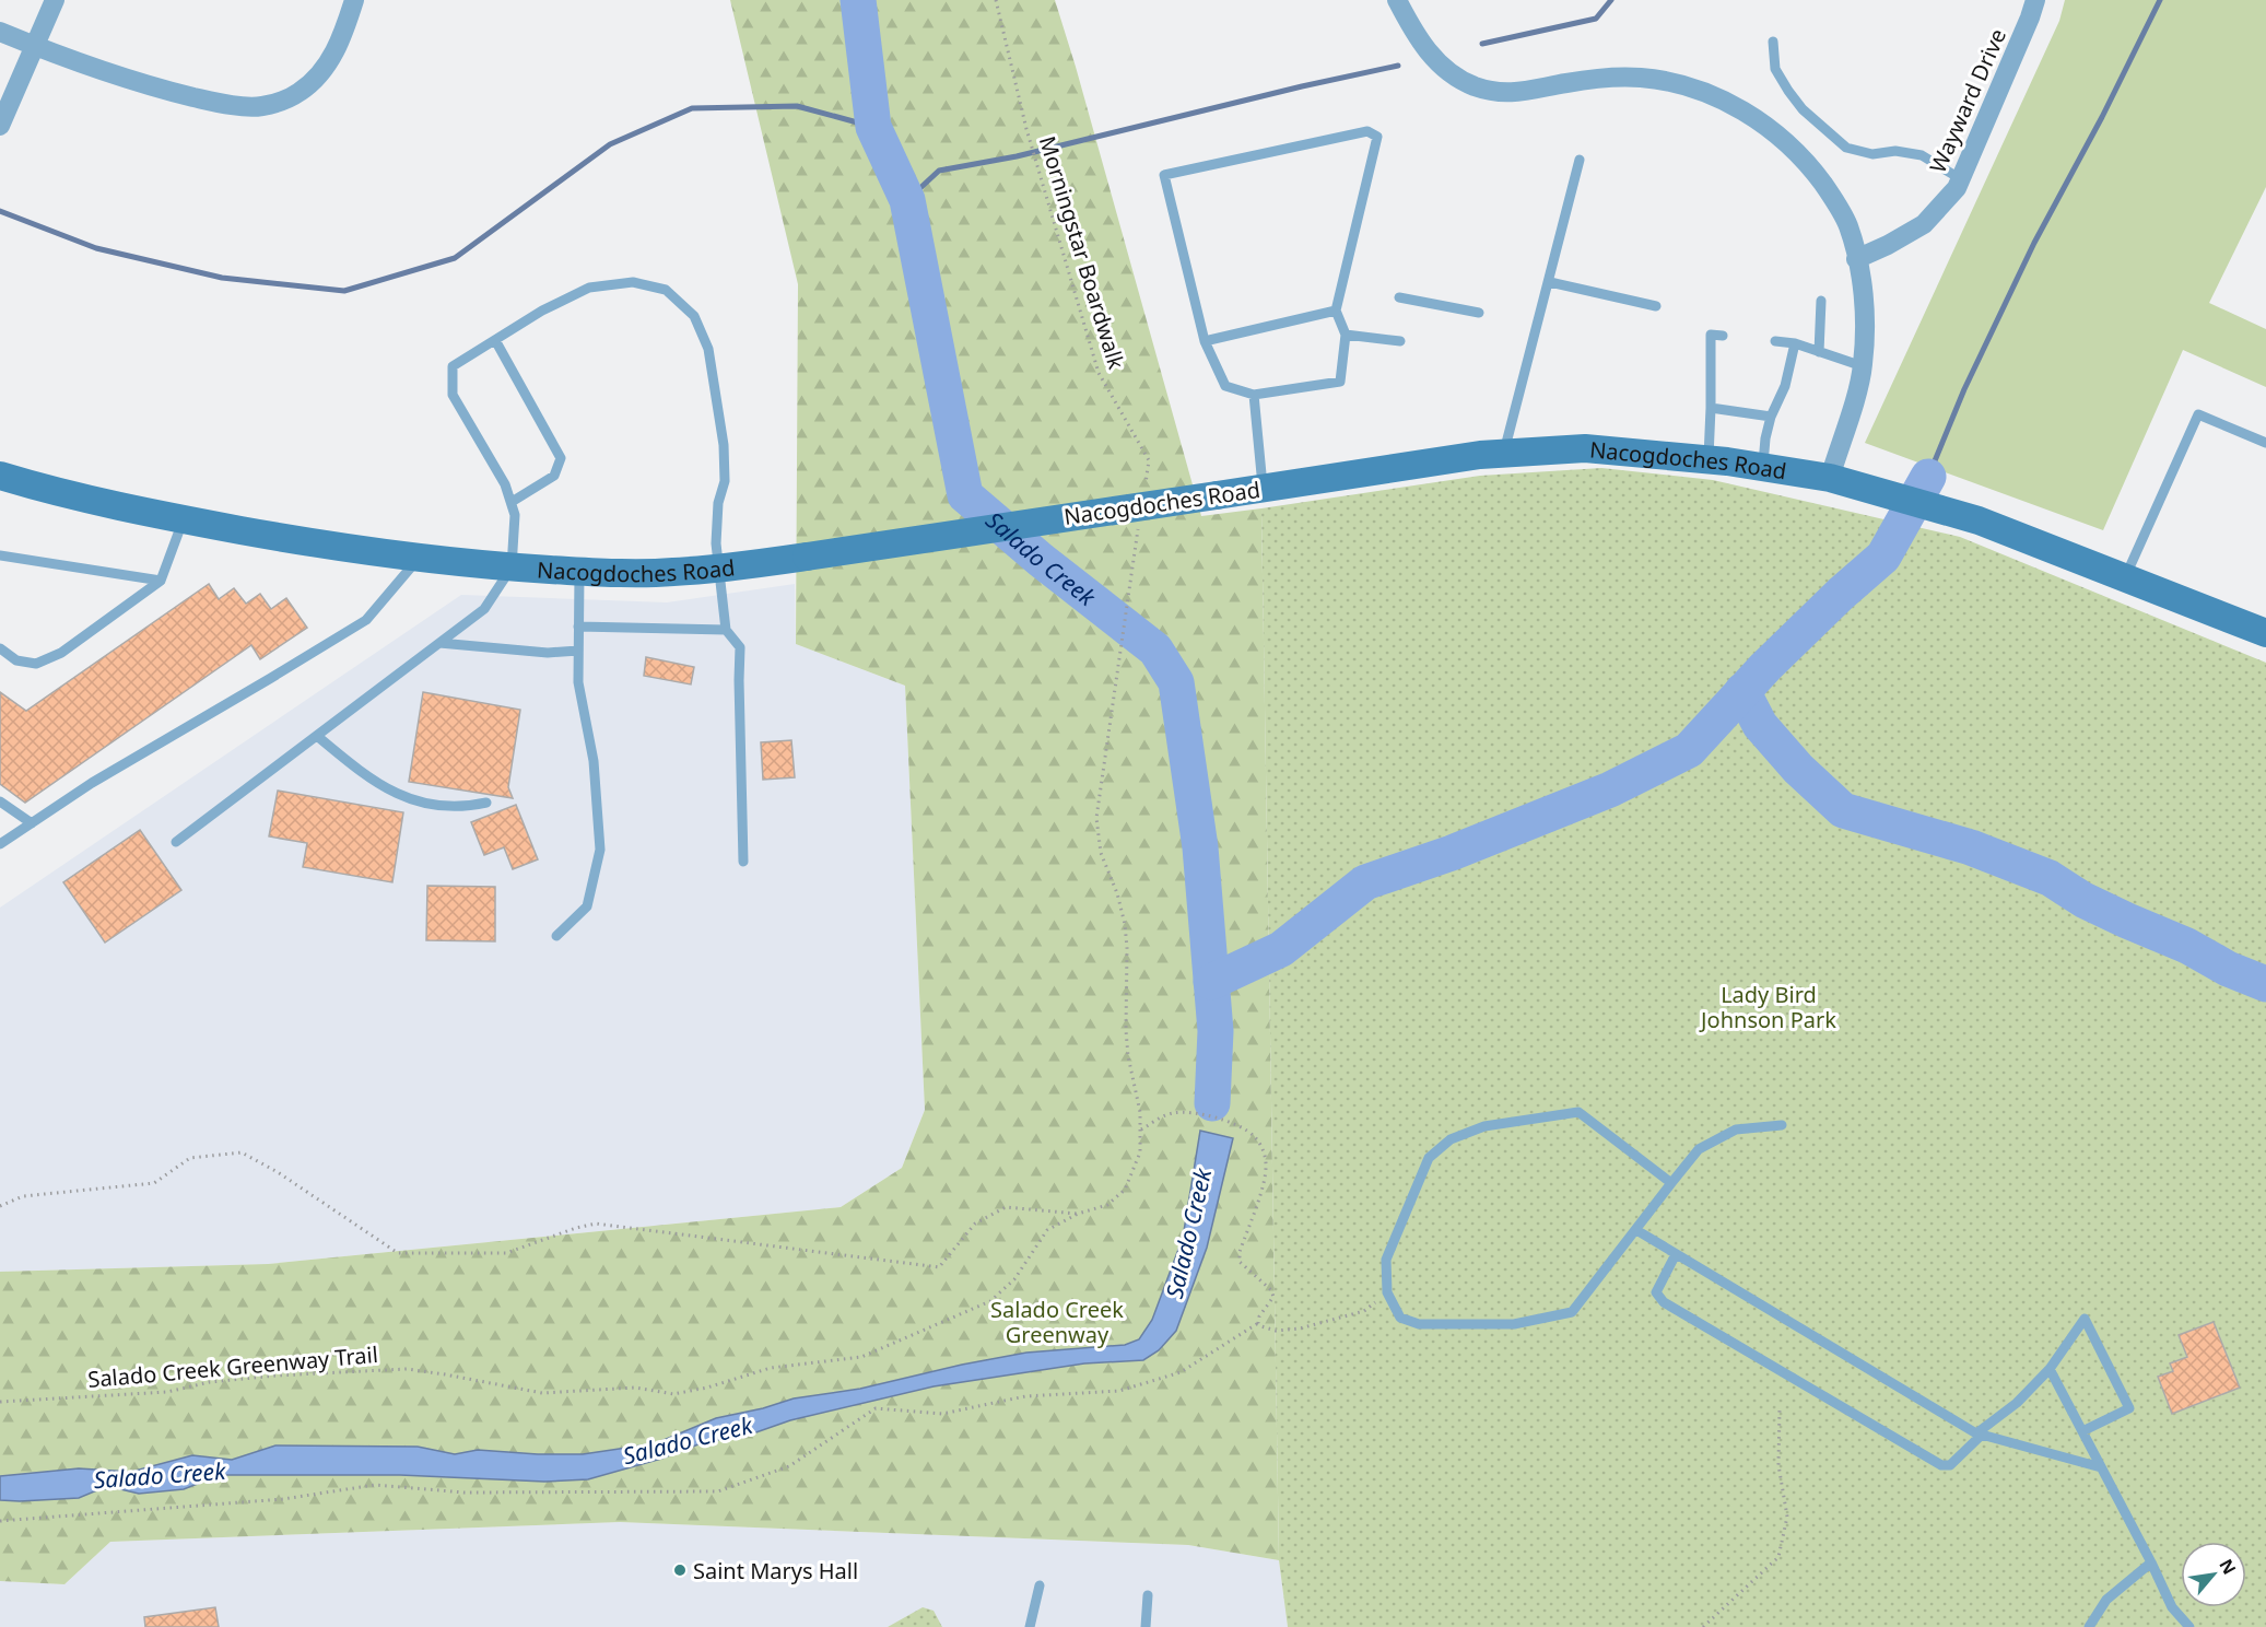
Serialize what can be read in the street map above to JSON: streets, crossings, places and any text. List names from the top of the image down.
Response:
{
  "streets": {
    "main road": ["Nacogdoches Road"],
    "street": ["Wayward Drive"],
    "path": ["Morningstar Boardwalk", "Salado Creek Greenway Trail"]
  },
  "water": ["Salado Creek"],
  "parks": ["Lady Bird Johnson Park", "Salado Creek Greenway"],
  "places": ["Saint Marys Hall"],
  "north": "top right"
}
